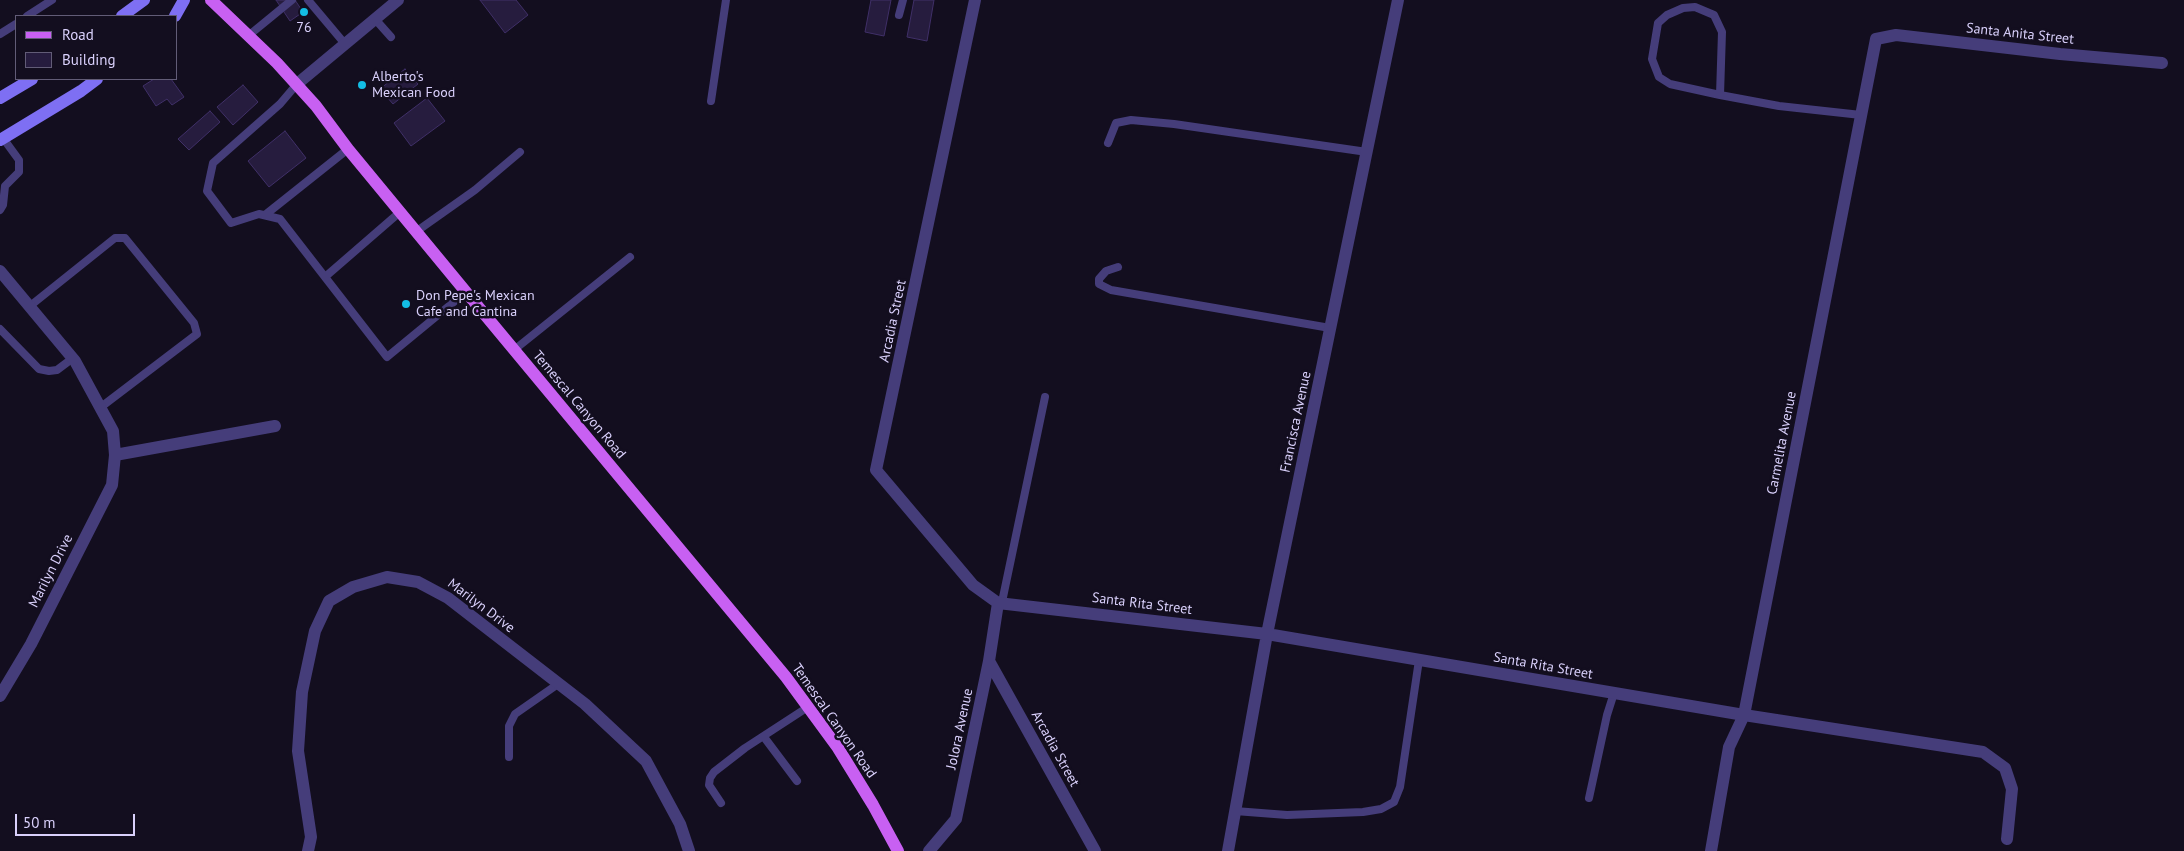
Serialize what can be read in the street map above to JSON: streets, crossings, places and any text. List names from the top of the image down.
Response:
{
  "streets": {
    "main road": ["Temescal Canyon Road"],
    "street": [
      "Santa Anita Street",
      "Arcadia Street",
      "Francisca Avenue",
      "Carmelita Avenue",
      "Marilyn Drive",
      "Santa Rita Street",
      "Jolora Avenue"
    ]
  },
  "crossings": [
    ["Santa Anita Street", "Carmelita Avenue"],
    ["Arcadia Street", "Santa Rita Street"],
    ["Arcadia Street", "Jolora Avenue"],
    ["Francisca Avenue", "Santa Rita Street"],
    ["Carmelita Avenue", "Santa Rita Street"],
    ["Santa Rita Street", "Jolora Avenue"]
  ],
  "places": ["76", "Alberto's Mexican Food", "Don Pepe's Mexican Cafe and Cantina"],
  "legend": ["Road", "Building"],
  "scale_bar": "50 m"
}
